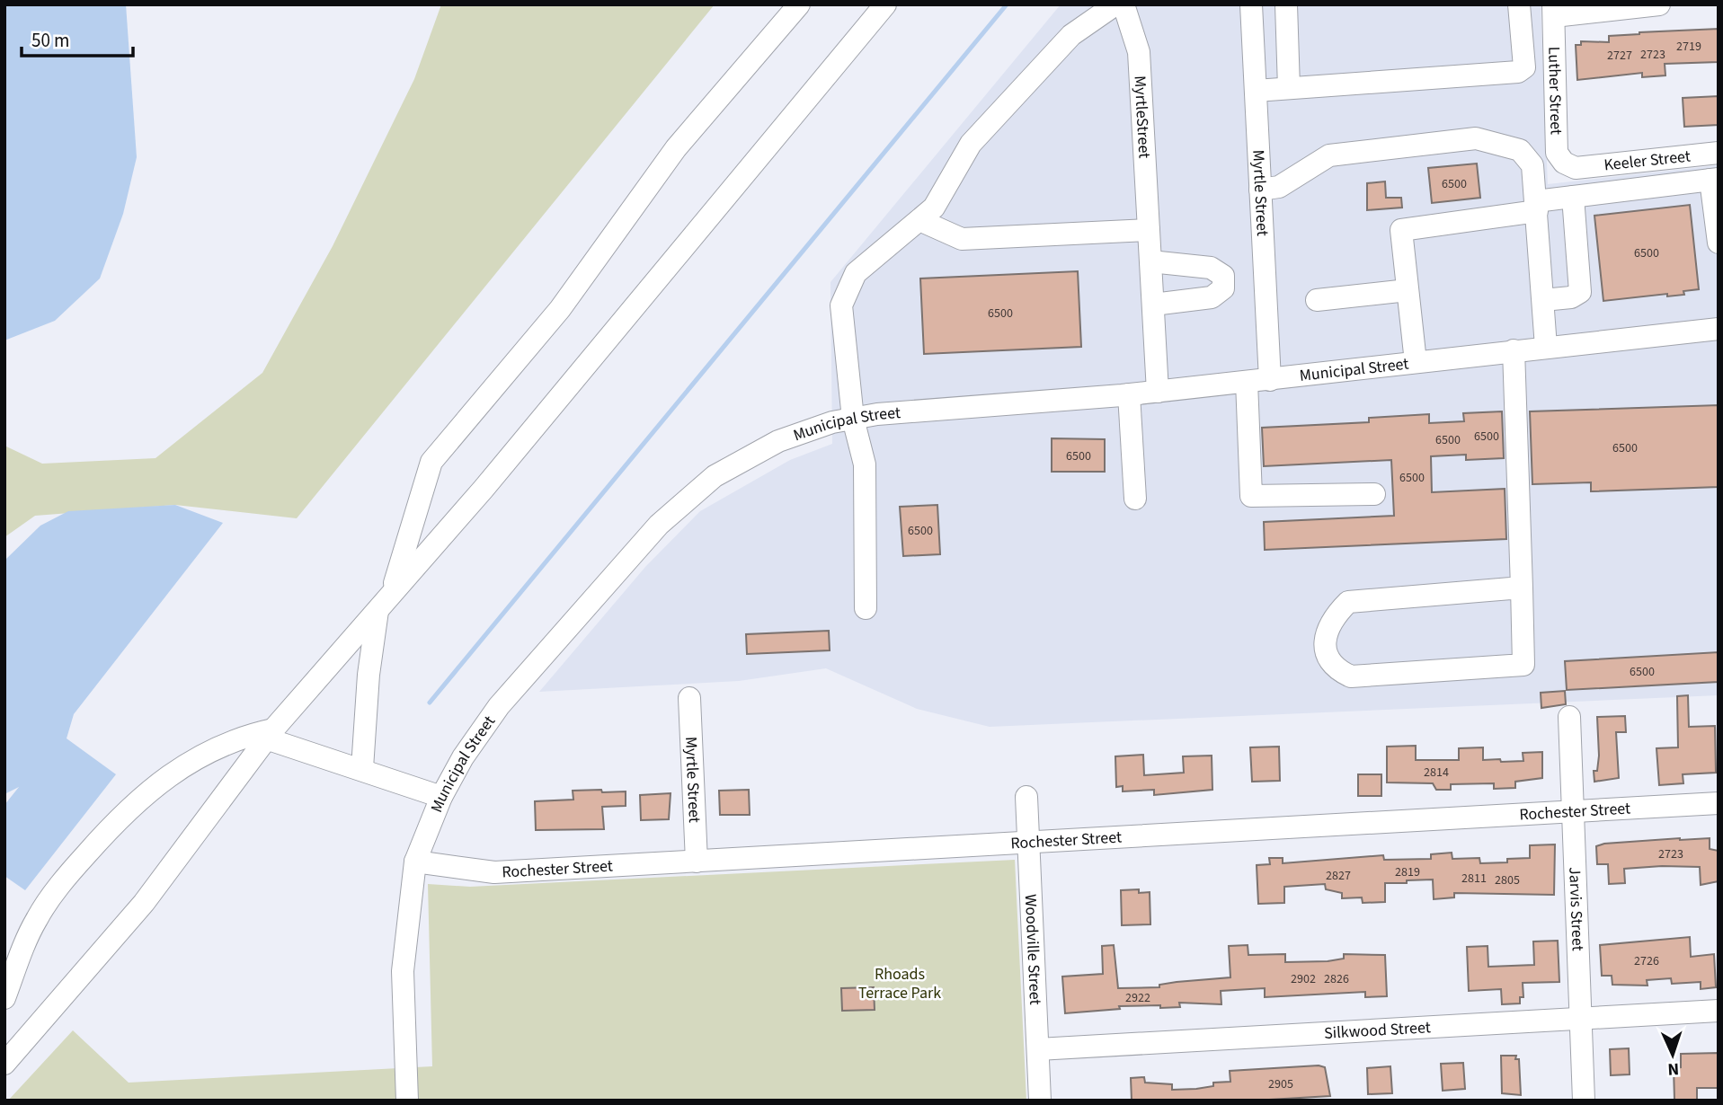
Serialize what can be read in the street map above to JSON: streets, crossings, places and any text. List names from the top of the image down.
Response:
{
  "streets": {
    "street": [
      "Luther Street",
      "MyrtleStreet",
      "Keeler Street",
      "Myrtle Street",
      "Municipal Street",
      "Rochester Street",
      "Jarvis Street",
      "Woodville Street",
      "Silkwood Street"
    ]
  },
  "crossings": [
    ["Luther Street", "Keeler Street"],
    ["MyrtleStreet", "Municipal Street"],
    ["Myrtle Street", "Municipal Street"],
    ["Myrtle Street", "Rochester Street"],
    ["Municipal Street", "Rochester Street"],
    ["Rochester Street", "Jarvis Street"],
    ["Rochester Street", "Woodville Street"],
    ["Jarvis Street", "Silkwood Street"],
    ["Woodville Street", "Silkwood Street"]
  ],
  "parks": ["Rhoads Terrace Park"],
  "house_numbers": [
    "2719",
    "2723",
    "2727",
    "6500",
    "6500",
    "6500",
    "6500",
    "6500",
    "6500",
    "6500",
    "6500",
    "6500",
    "6500",
    "2814",
    "2723",
    "2819",
    "2827",
    "2811",
    "2805",
    "2726",
    "2902",
    "2826",
    "2922",
    "2905"
  ],
  "scale_bar": "50 m",
  "north": "bottom"
}
